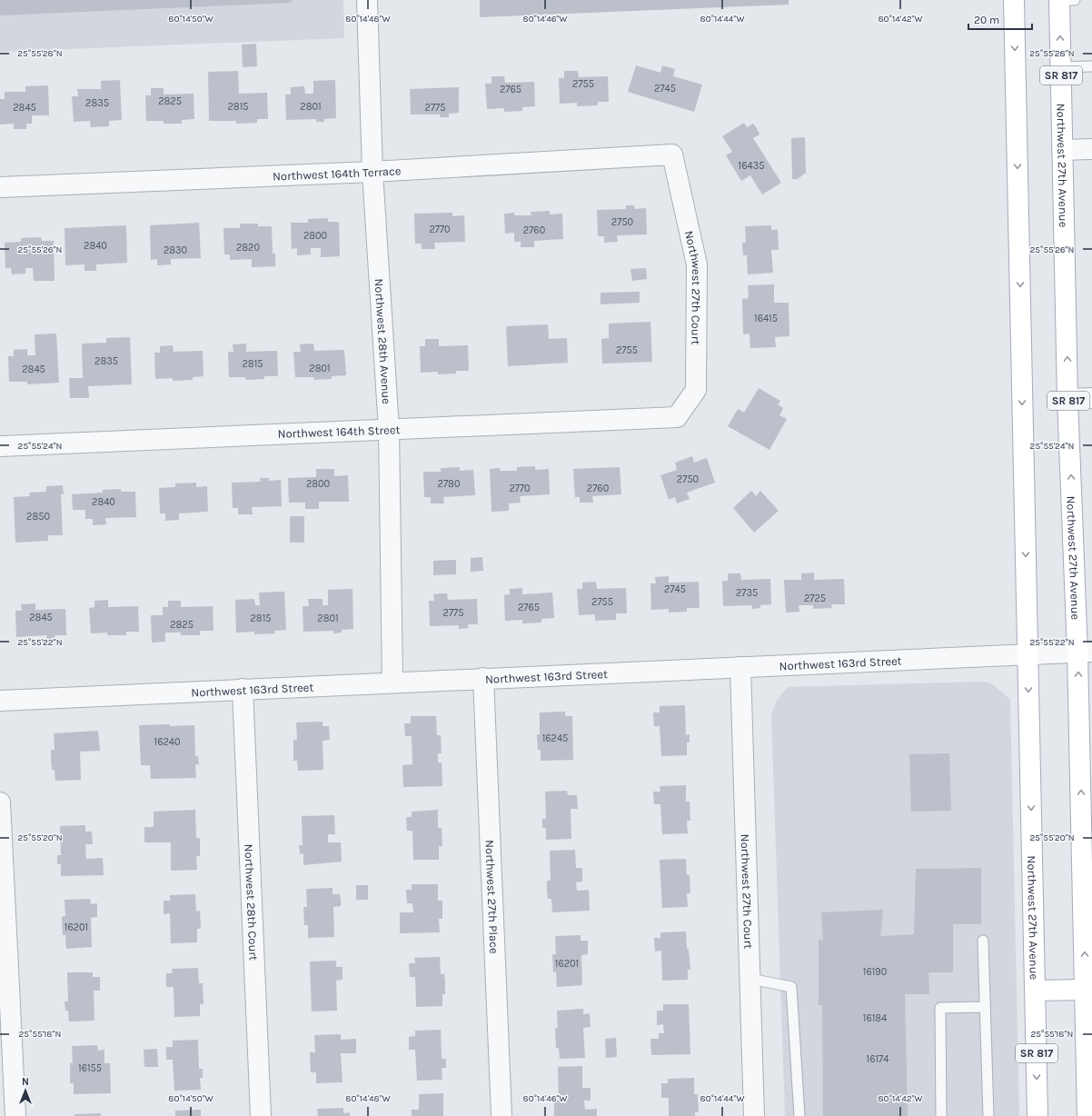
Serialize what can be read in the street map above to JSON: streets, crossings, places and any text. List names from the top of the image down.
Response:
{
  "streets": {
    "main road": ["SR 817", "Northwest 27th Avenue"],
    "street": [
      "Northwest 164th Terrace",
      "Northwest 27th Court",
      "Northwest 28th Avenue",
      "Northwest 164th Street",
      "Northwest 163rd Street",
      "Northwest 27th Place",
      "Northwest 28th Court"
    ]
  },
  "crossings": [
    ["Northwest 27th Avenue", "Northwest 163rd Street"],
    ["Northwest 164th Terrace", "Northwest 27th Court"],
    ["Northwest 164th Terrace", "Northwest 28th Avenue"],
    ["Northwest 27th Court", "Northwest 164th Street"],
    ["Northwest 27th Court", "Northwest 163rd Street"],
    ["Northwest 28th Avenue", "Northwest 164th Street"],
    ["Northwest 28th Avenue", "Northwest 163rd Street"],
    ["Northwest 163rd Street", "Northwest 27th Place"],
    ["Northwest 163rd Street", "Northwest 28th Court"]
  ],
  "house_numbers": [
    "2755",
    "2745",
    "2765",
    "2825",
    "2835",
    "2815",
    "2801",
    "2845",
    "2775",
    "16435",
    "2750",
    "2770",
    "2760",
    "2800",
    "2840",
    "2820",
    "2830",
    "16415",
    "2755",
    "2835",
    "2815",
    "2801",
    "2845",
    "2750",
    "2800",
    "2780",
    "2770",
    "2760",
    "2840",
    "2850",
    "2745",
    "2735",
    "2725",
    "2755",
    "2765",
    "2775",
    "2845",
    "2815",
    "2801",
    "2825",
    "16245",
    "16240",
    "16201",
    "16201",
    "16190",
    "16184",
    "16174",
    "16155"
  ],
  "scale_bar": "20 m",
  "north": "top",
  "coordinates": [
    "80°14'50\"W",
    "80°14'48\"W",
    "80°14'46\"W",
    "80°14'44\"W",
    "80°14'42\"W",
    "25°55'28\"N",
    "25°55'26\"N",
    "25°55'24\"N",
    "25°55'22\"N",
    "25°55'20\"N",
    "25°55'18\"N"
  ]
}
